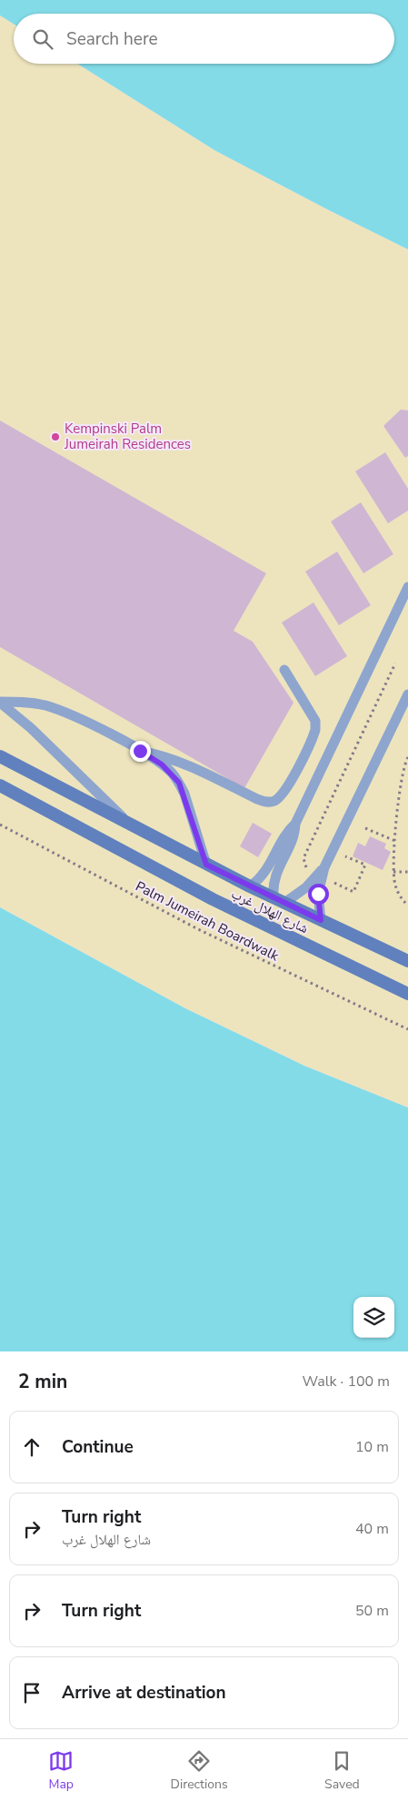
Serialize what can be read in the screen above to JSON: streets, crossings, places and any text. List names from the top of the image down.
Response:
{
  "streets": {
    "main road": ["شارع الهلال غرب"],
    "path": ["Palm Jumeirah Boardwalk"]
  },
  "places": ["Kempinski Palm Jumeirah Residences"],
  "page": {
    "search": "Search here",
    "heading": ["2 min", "Walk · 100 m"],
    "list": [
      ["Continue", "10 m"],
      ["Turn right", "شارع الهلال غرب", "40 m"],
      ["Turn right", "50 m"],
      "Arrive at destination"
    ],
    "nav": ["Map", "Directions", "Saved"]
  }
}
